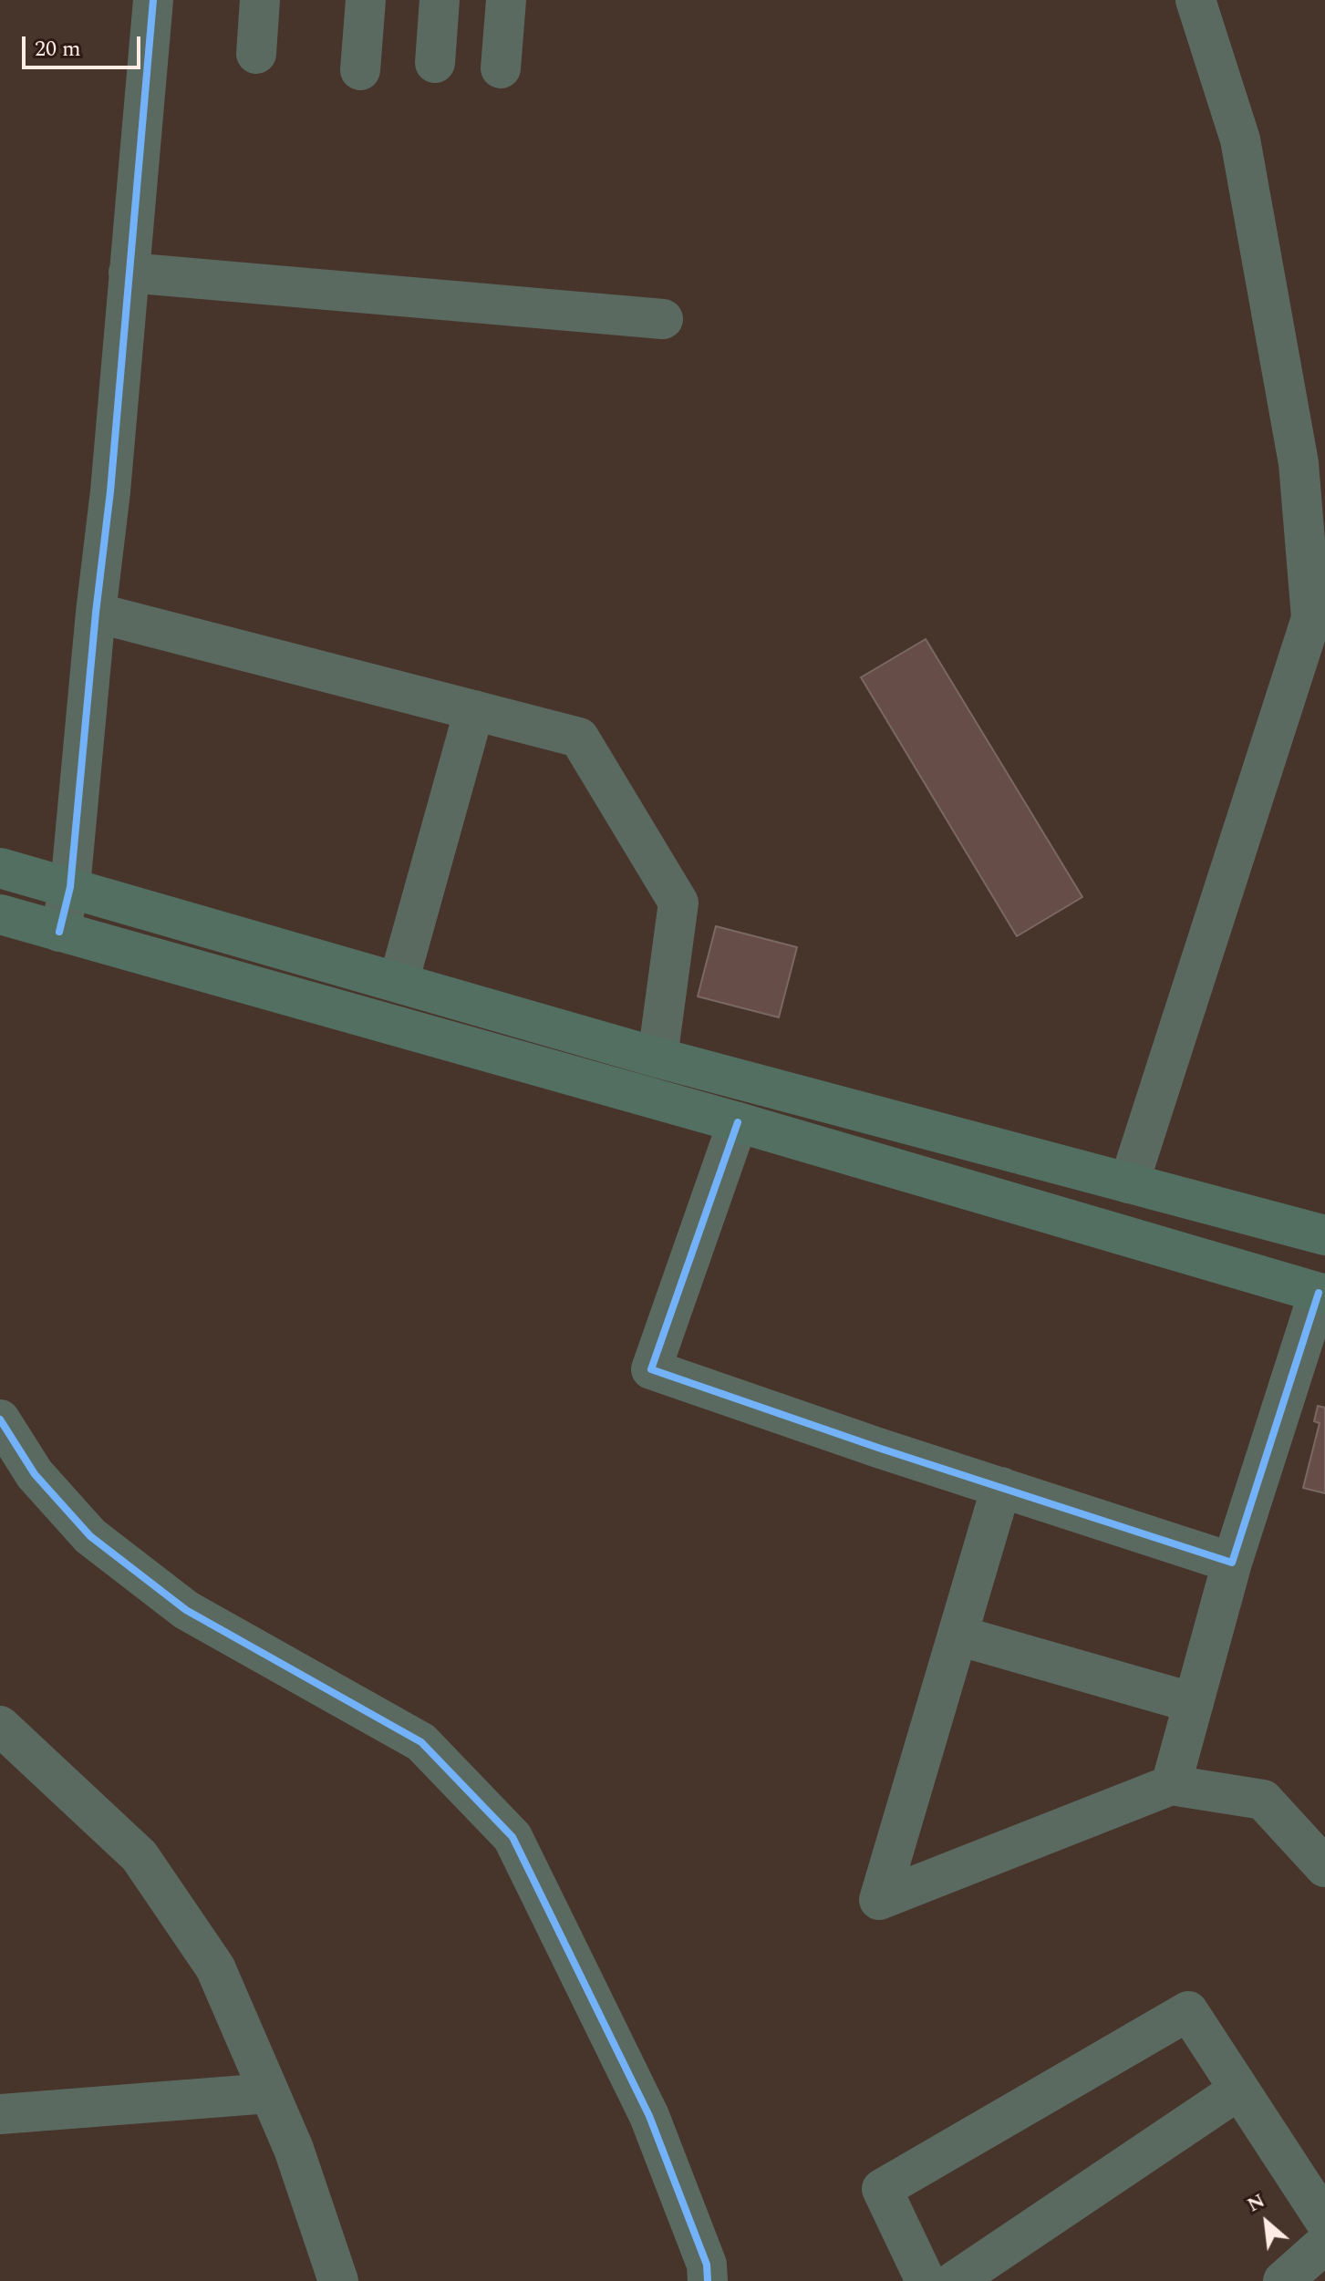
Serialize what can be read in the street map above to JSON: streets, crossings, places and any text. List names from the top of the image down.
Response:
{
  "scale_bar": "20 m",
  "north": "top left"
}
